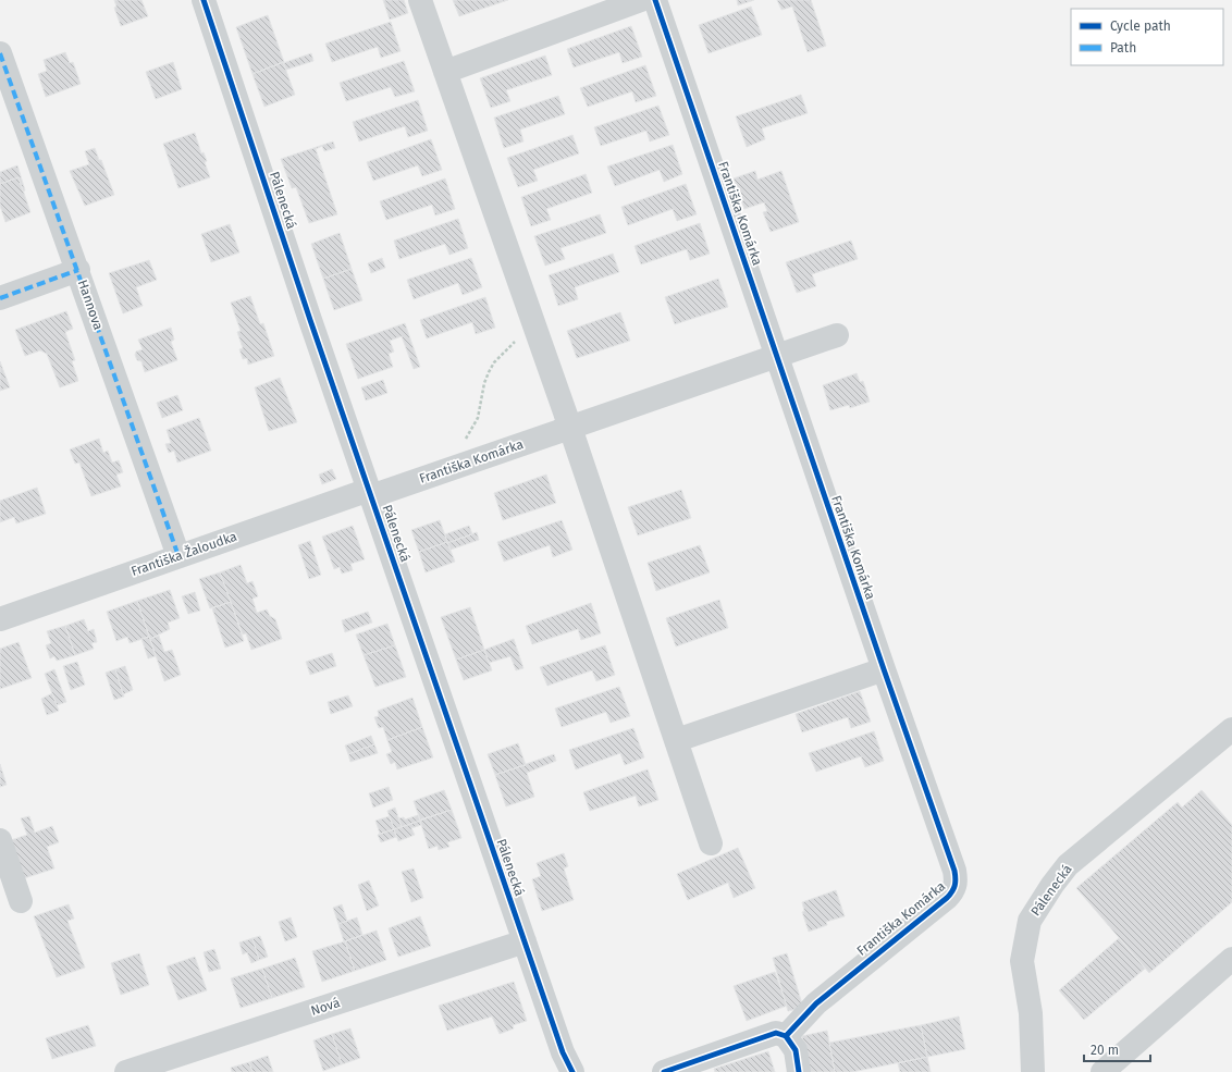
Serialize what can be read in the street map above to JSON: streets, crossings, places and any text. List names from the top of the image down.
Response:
{
  "streets": {
    "street": [
      "Pálenecká",
      "Františka Komárka",
      "Hannova",
      "Františka Žaloudka",
      "Nová"
    ]
  },
  "crossings": [
    ["Pálenecká", "Františka Komárka"],
    ["Pálenecká", "Františka Žaloudka"],
    ["Pálenecká", "Nová"],
    ["Františka Komárka", "Františka Žaloudka"],
    ["Hannova", "Františka Žaloudka"]
  ],
  "legend": ["Cycle path", "Path"],
  "scale_bar": "20 m"
}
